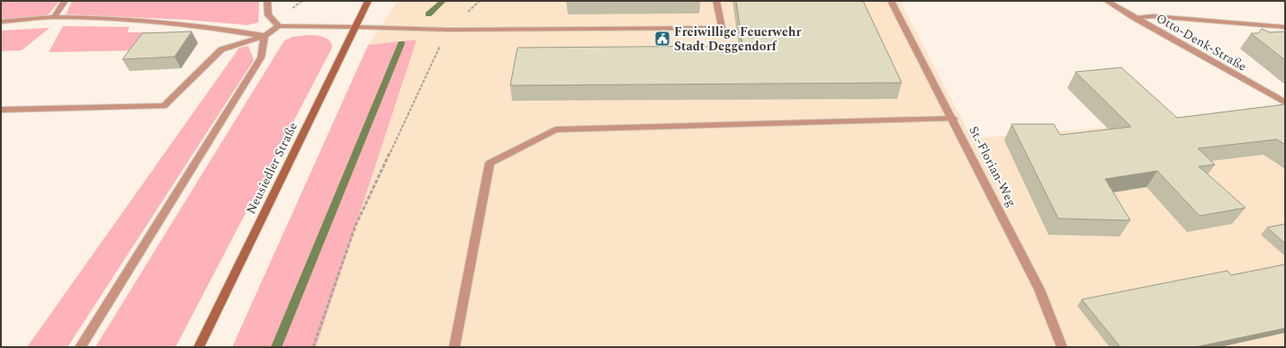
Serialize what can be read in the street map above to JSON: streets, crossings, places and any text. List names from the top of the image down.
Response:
{
  "streets": {
    "main road": ["Neusiedler Straße"],
    "street": ["Otto-Denk-Straße", "St.-Florian-Weg"]
  },
  "places": {
    "public building": ["Freiwillige Feuerwehr Stadt Deggendorf"]
  }
}
